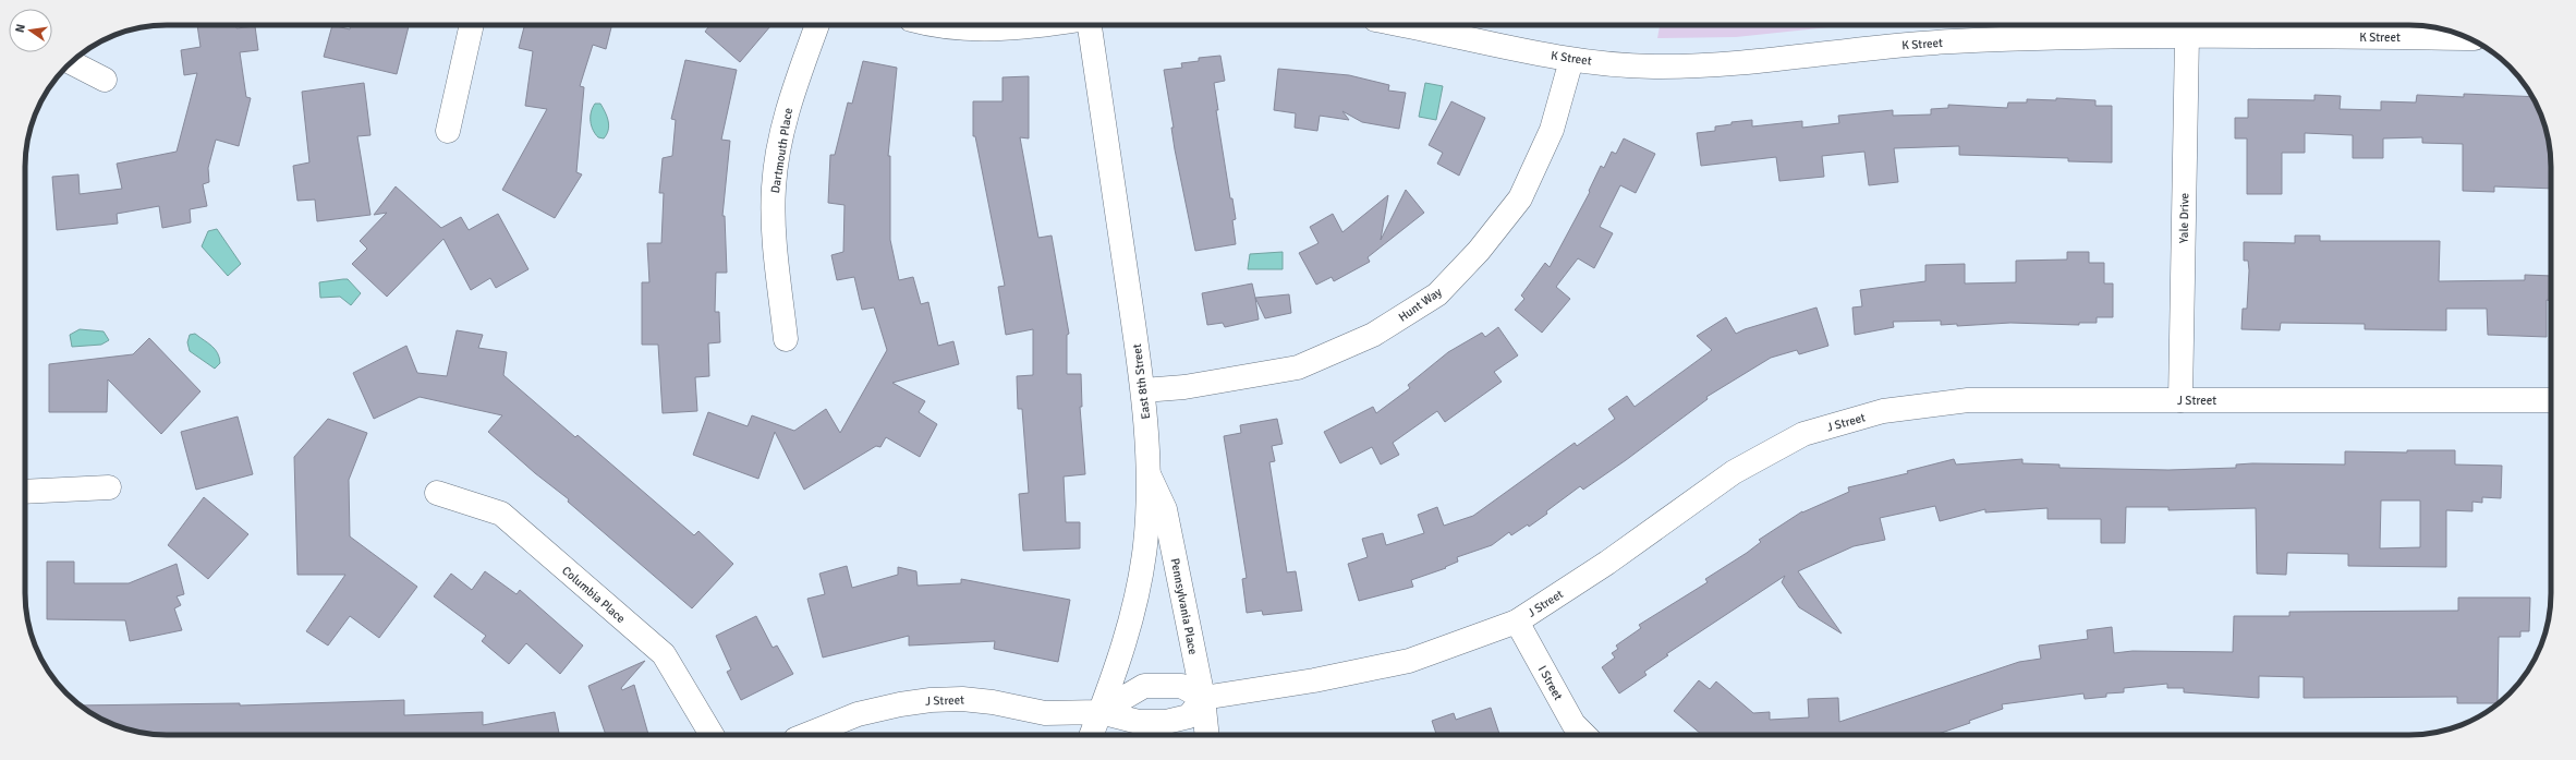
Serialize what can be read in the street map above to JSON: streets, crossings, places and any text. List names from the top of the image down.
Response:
{
  "streets": {
    "street": [
      "K Street",
      "Dartmouth Place",
      "Yale Drive",
      "Hunt Way",
      "East 8th Street",
      "J Street",
      "Columbia Place",
      "Pennsylvania Place",
      "I Street"
    ]
  },
  "crossings": [
    ["K Street", "Yale Drive"],
    ["K Street", "Hunt Way"],
    ["Yale Drive", "J Street"],
    ["Hunt Way", "East 8th Street"],
    ["East 8th Street", "J Street"],
    ["East 8th Street", "Pennsylvania Place"],
    ["J Street", "Pennsylvania Place"],
    ["J Street", "I Street"]
  ],
  "north": "left"
}
